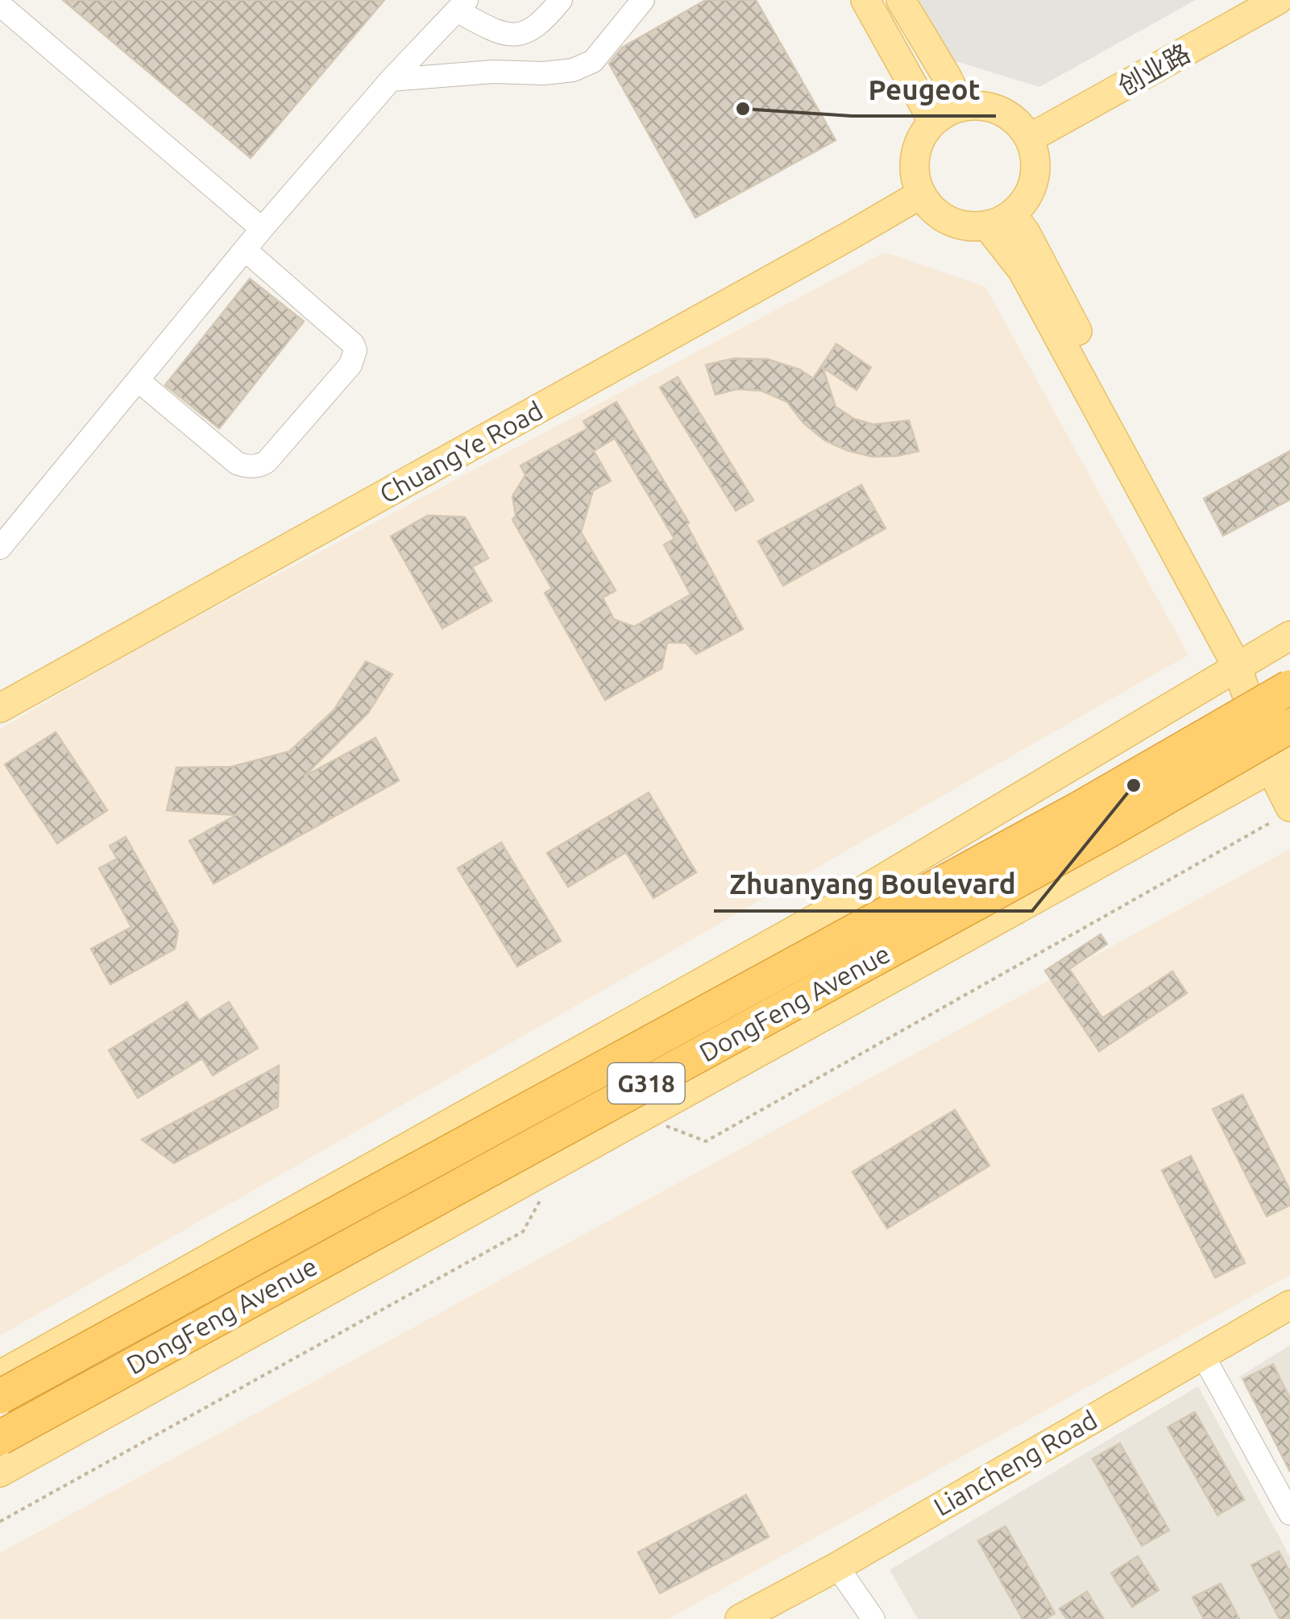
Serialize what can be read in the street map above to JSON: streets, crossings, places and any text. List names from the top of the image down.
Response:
{
  "streets": {
    "highway": ["DongFeng Avenue", "G318"],
    "main road": ["创业路", "ChuangYe Road", "Liancheng Road"]
  },
  "crossings": [
    ["创业路", "ChuangYe Road"]
  ],
  "places": ["Peugeot", "Zhuanyang Boulevard"]
}
